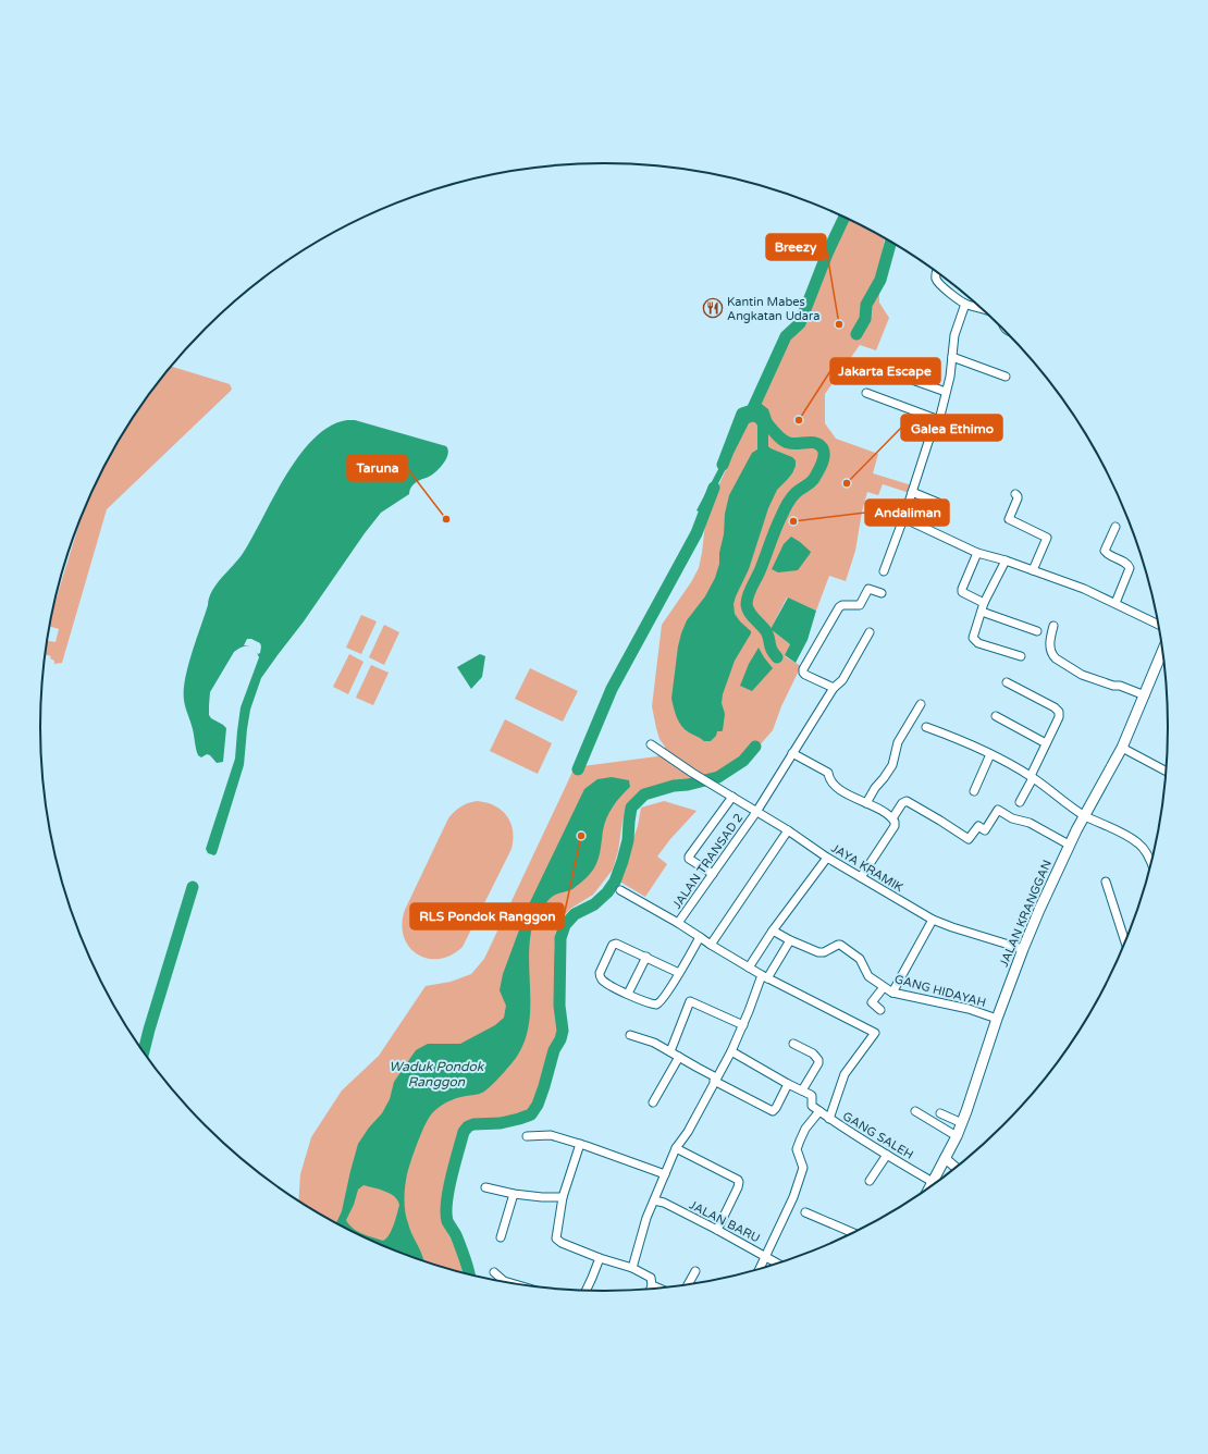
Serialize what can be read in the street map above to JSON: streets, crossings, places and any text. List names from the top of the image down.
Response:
{
  "streets": {
    "main road": ["JALAN KRANGGAN"],
    "street": [
      "JALAN TRANSAD 2",
      "JAYA KRAMIK",
      "GANG HIDAYAH",
      "GANG SALEH",
      "JALAN BARU"
    ]
  },
  "crossings": [
    ["JALAN TRANSAD 2", "JAYA KRAMIK"],
    ["JAYA KRAMIK", "JALAN KRANGGAN"],
    ["JALAN KRANGGAN", "GANG HIDAYAH"],
    ["JALAN KRANGGAN", "GANG SALEH"]
  ],
  "water": ["Waduk Pondok Ranggon"],
  "places": {
    "restaurant": ["Kantin Mabes Angkatan Udara"],
    "other": [
      "Breezy",
      "Jakarta Escape",
      "Galea Ethimo",
      "Taruna",
      "Andaliman",
      "RLS Pondok Ranggon"
    ]
  }
}
